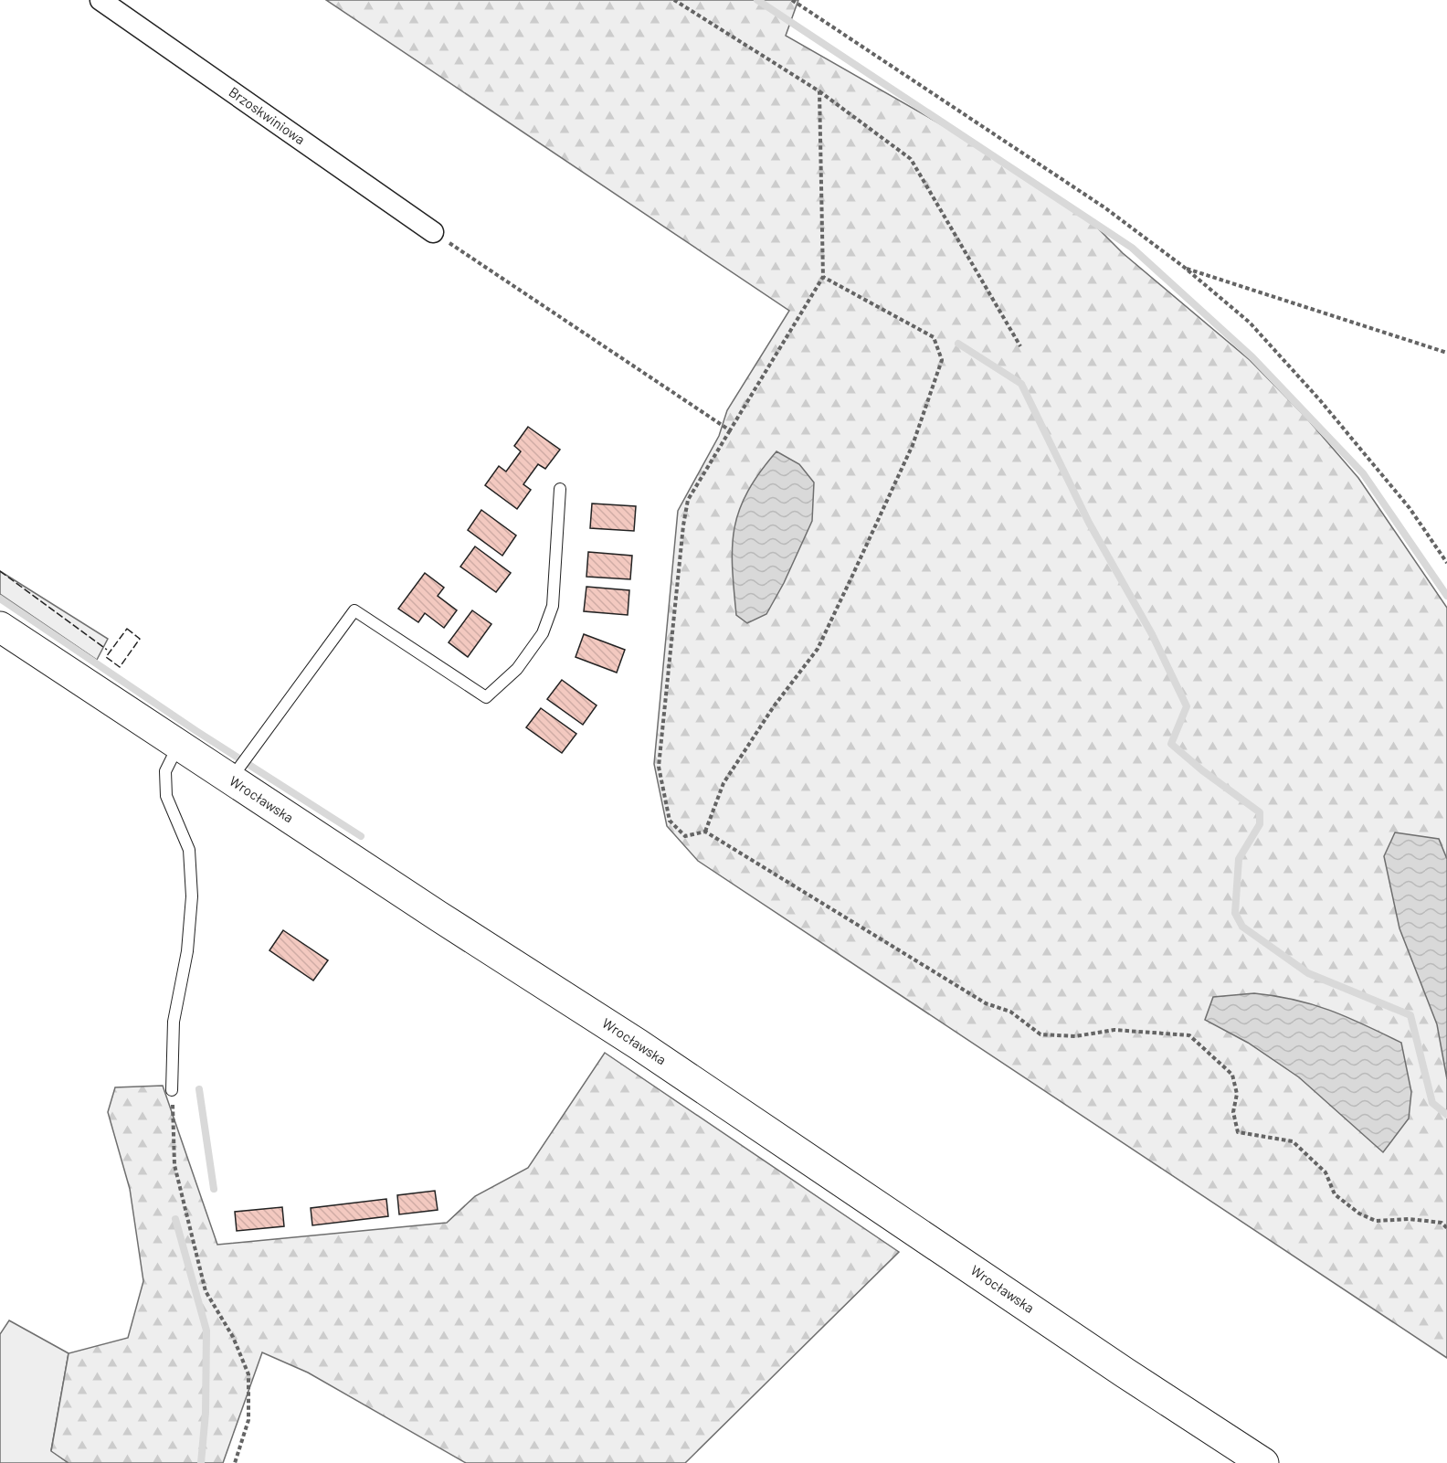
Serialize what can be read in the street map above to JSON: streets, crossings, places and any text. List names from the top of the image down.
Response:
{
  "streets": {
    "street": ["Brzoskwiniowa", "Wrocławska"]
  }
}
